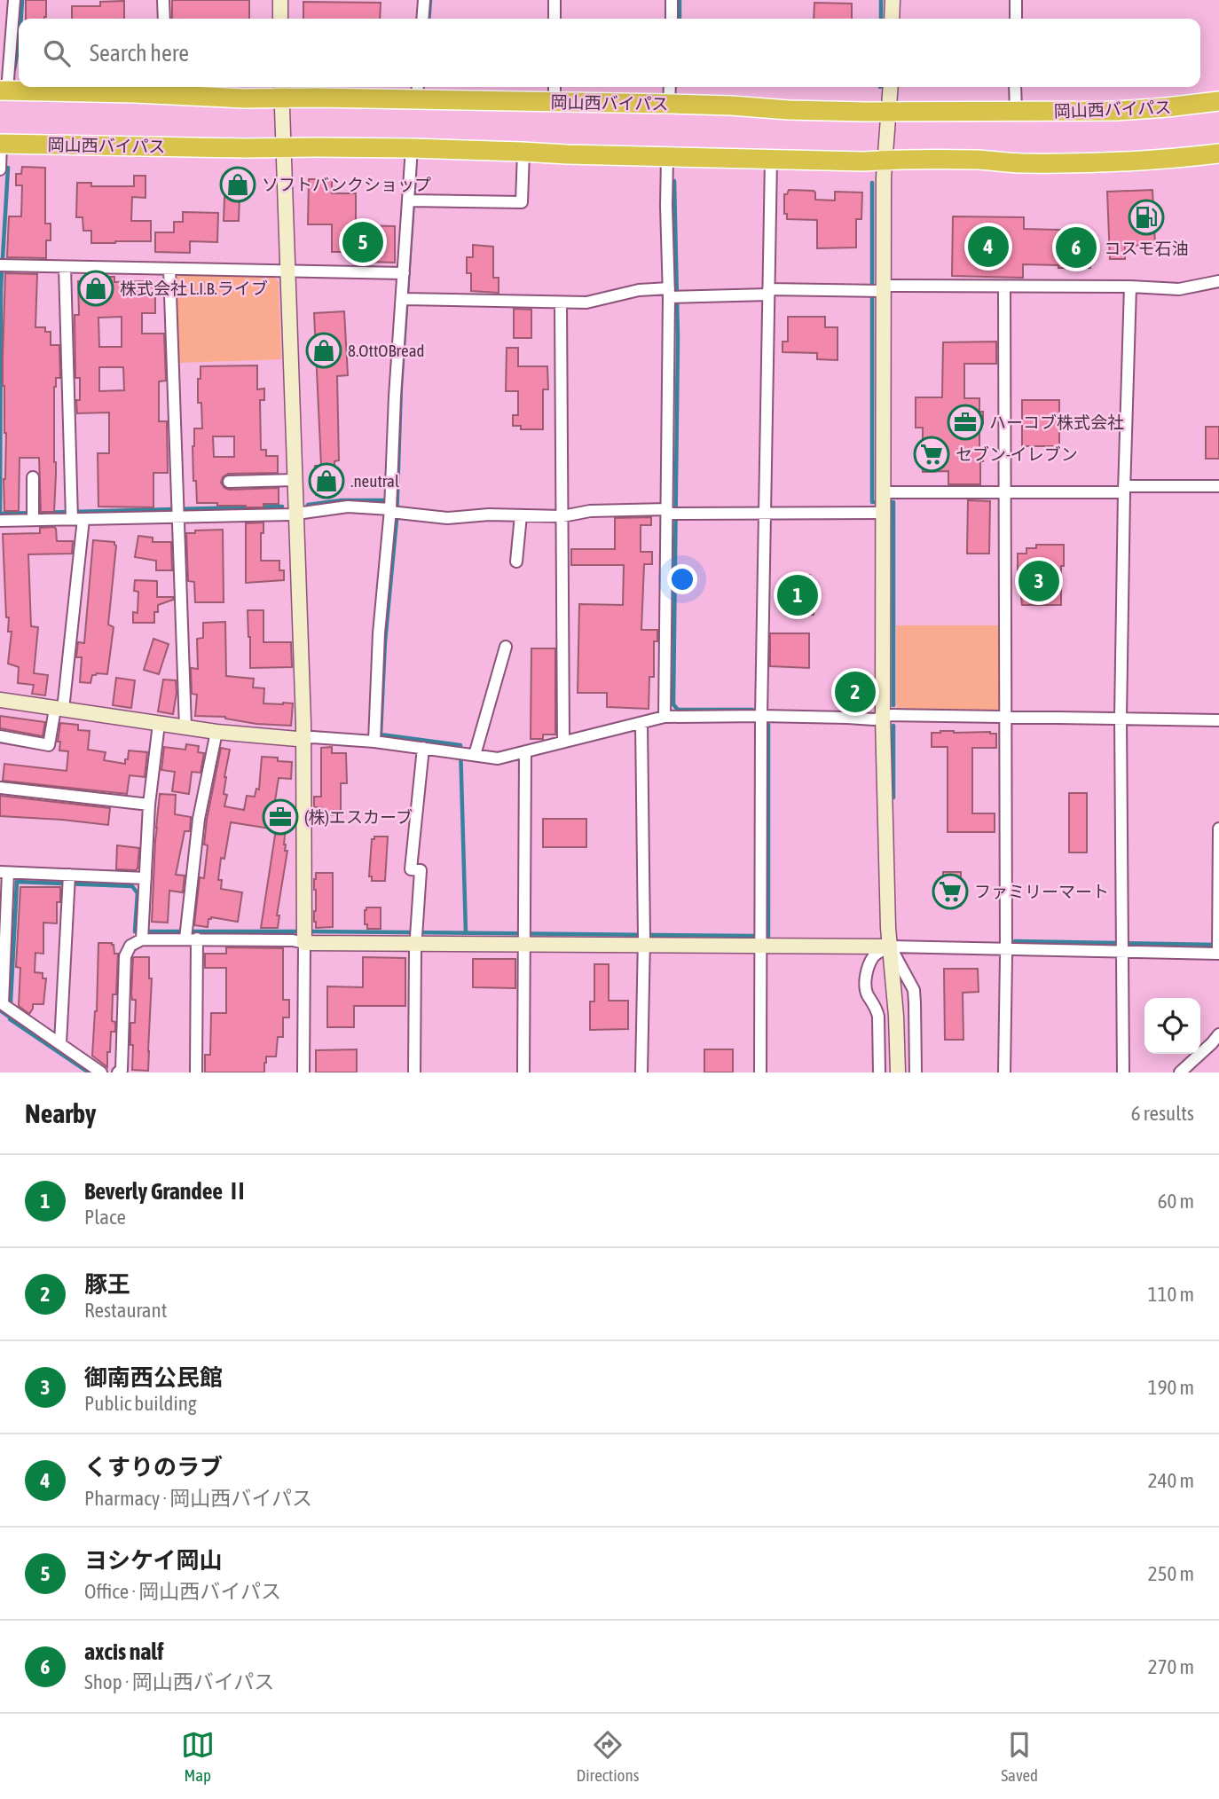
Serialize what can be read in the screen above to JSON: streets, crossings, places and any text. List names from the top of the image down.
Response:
{
  "streets": {
    "highway": ["岡山西バイパス"]
  },
  "places": {
    "shop": [
      "ソフトバンクショップ",
      "株式会社 L.I.B.ライブ",
      "8.OttOBread",
      ".neutral"
    ],
    "fuel station": ["コスモ石油"],
    "office": ["ハーコブ株式会社", "(株)エスカーブ"],
    "supermarket": ["セブン-イレブン", "ファミリーマート"]
  },
  "page": {
    "search": "Search here",
    "pins": [
      "5",
      "4",
      "6",
      "3",
      "1",
      "2"
    ],
    "heading": ["Nearby", "6 results"],
    "list": [
      {
        "mark": "1",
        "name": "Beverly Grandee Ⅱ",
        "note": "Place",
        "value": "60 m"
      },
      {
        "mark": "2",
        "name": "豚王",
        "note": "Restaurant",
        "value": "110 m"
      },
      {
        "mark": "3",
        "name": "御南西公民館",
        "note": "Public building",
        "value": "190 m"
      },
      {
        "mark": "4",
        "name": "くすりのラブ",
        "note": "Pharmacy · 岡山西バイパス",
        "value": "240 m"
      },
      {
        "mark": "5",
        "name": "ヨシケイ岡山",
        "note": "Office · 岡山西バイパス",
        "value": "250 m"
      },
      {
        "mark": "6",
        "name": "axcis nalf",
        "note": "Shop · 岡山西バイパス",
        "value": "270 m"
      }
    ],
    "nav": ["Map", "Directions", "Saved"]
  }
}
